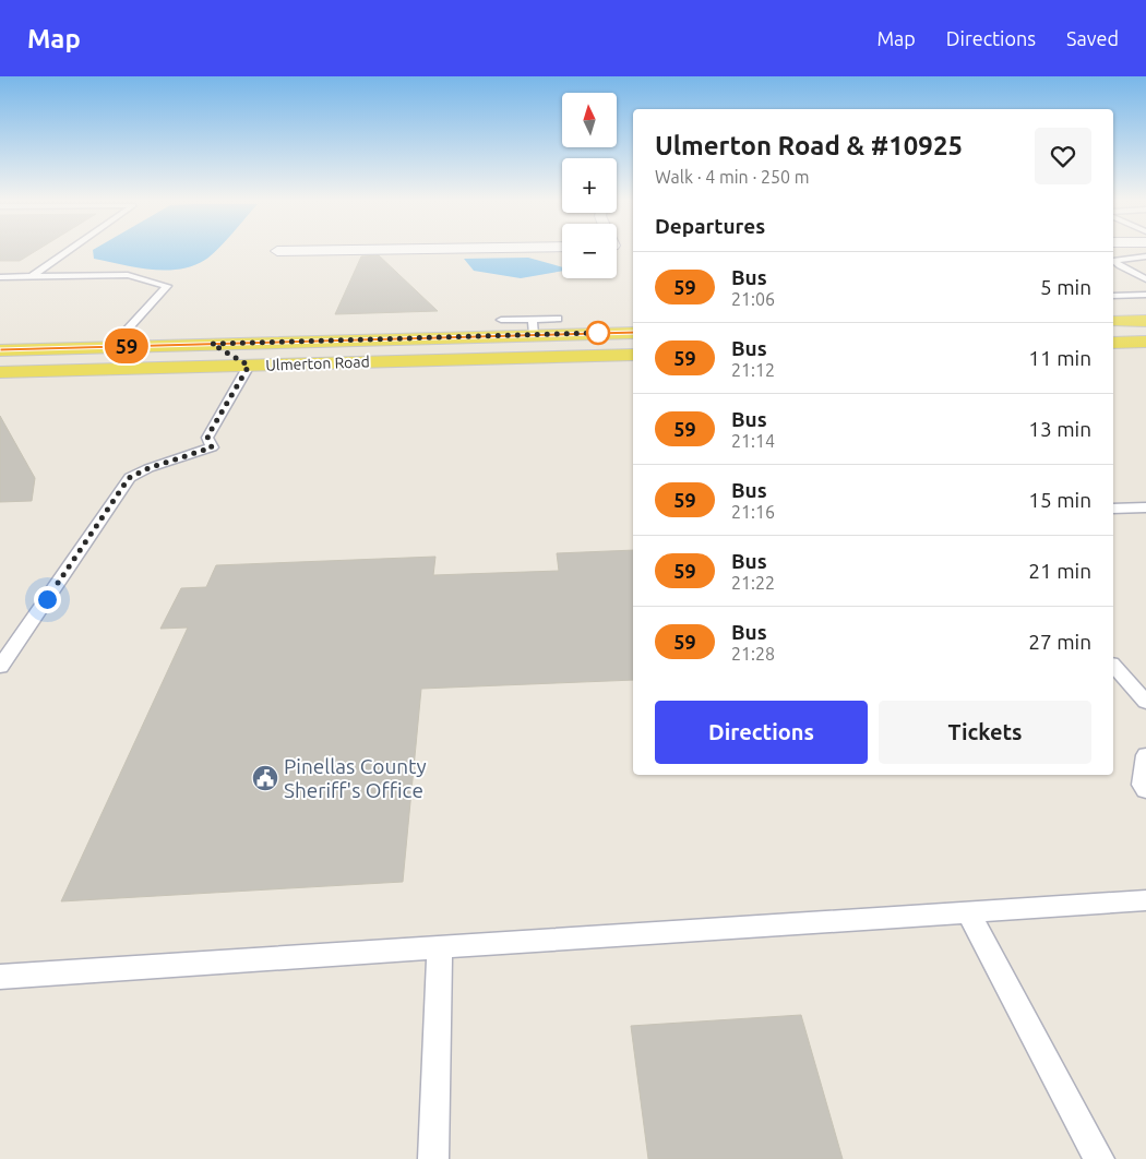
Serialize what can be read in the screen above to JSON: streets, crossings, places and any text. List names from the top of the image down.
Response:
{
  "streets": {
    "main road": ["Ulmerton Road"]
  },
  "places": {
    "public building": ["Pinellas County Sheriff's Office"]
  },
  "lines": ["bus line 59"],
  "north": "top",
  "page": {
    "header": "Map",
    "nav": ["Map", "Directions", "Saved"],
    "on_map": "59",
    "map_buttons": ["+", "−"],
    "heading": [
      ["Ulmerton Road & #10925", "Walk · 4 min · 250 m"],
      "Departures"
    ],
    "list": [
      {
        "mark": "59",
        "name": "Bus",
        "note": "21:06",
        "value": "5 min"
      },
      {
        "mark": "59",
        "name": "Bus",
        "note": "21:12",
        "value": "11 min"
      },
      {
        "mark": "59",
        "name": "Bus",
        "note": "21:14",
        "value": "13 min"
      },
      {
        "mark": "59",
        "name": "Bus",
        "note": "21:16",
        "value": "15 min"
      },
      {
        "mark": "59",
        "name": "Bus",
        "note": "21:22",
        "value": "21 min"
      },
      {
        "mark": "59",
        "name": "Bus",
        "note": "21:28",
        "value": "27 min"
      }
    ],
    "buttons": ["Directions", "Tickets"]
  }
}
